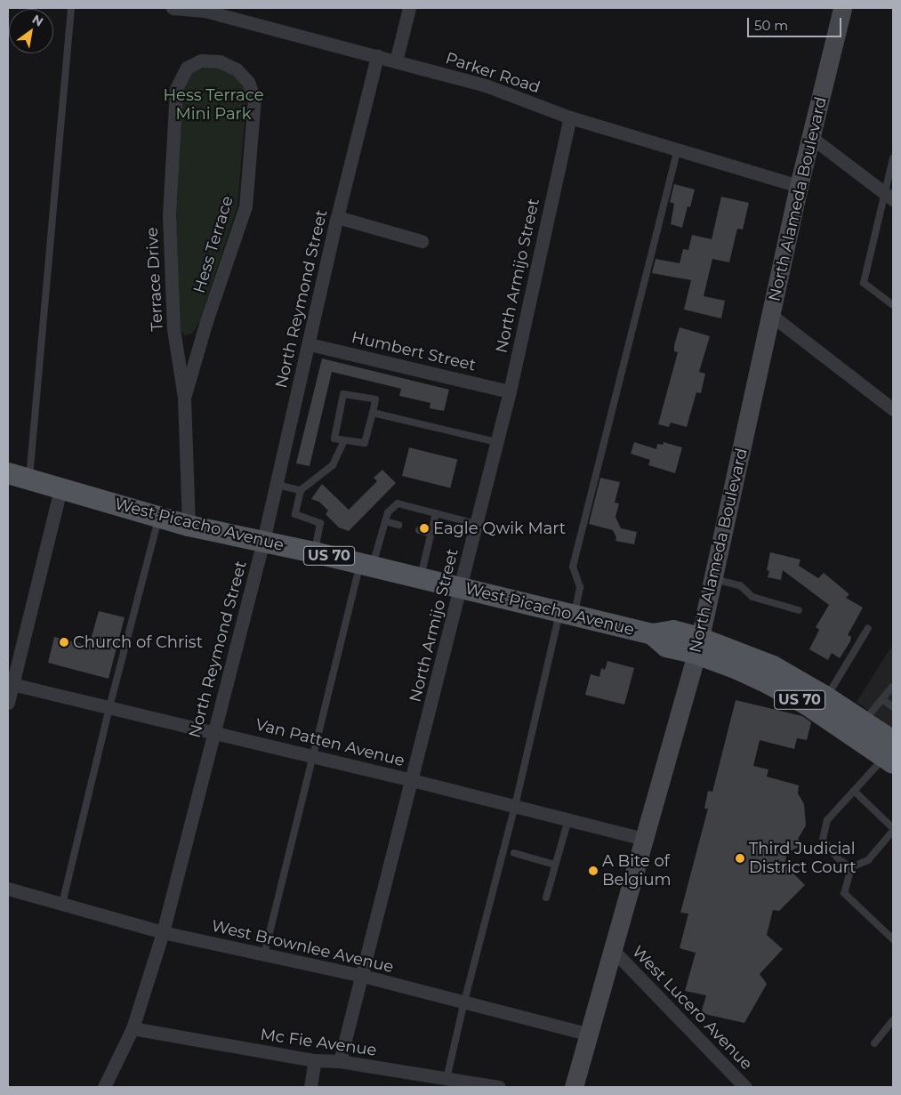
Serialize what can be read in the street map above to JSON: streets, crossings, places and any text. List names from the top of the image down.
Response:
{
  "streets": {
    "main road": ["West Picacho Avenue", "US 70"],
    "street": [
      "Parker Road",
      "North Alameda Boulevard",
      "Hess Terrace",
      "North Armijo Street",
      "Terrace Drive",
      "North Reymond Street",
      "Humbert Street",
      "Van Patten Avenue",
      "West Brownlee Avenue",
      "West Lucero Avenue",
      "Mc Fie Avenue"
    ]
  },
  "crossings": [
    ["Parker Road", "North Alameda Boulevard"],
    ["Parker Road", "North Armijo Street"],
    ["Parker Road", "North Reymond Street"],
    ["North Alameda Boulevard", "West Picacho Avenue"],
    ["North Alameda Boulevard", "Van Patten Avenue"],
    ["North Alameda Boulevard", "West Brownlee Avenue"],
    ["North Alameda Boulevard", "West Lucero Avenue"],
    ["Hess Terrace", "Terrace Drive"],
    ["North Armijo Street", "Humbert Street"],
    ["North Armijo Street", "West Picacho Avenue"],
    ["North Armijo Street", "Van Patten Avenue"],
    ["North Armijo Street", "West Brownlee Avenue"],
    ["North Armijo Street", "Mc Fie Avenue"],
    ["Terrace Drive", "West Picacho Avenue"],
    ["North Reymond Street", "Humbert Street"],
    ["North Reymond Street", "West Picacho Avenue"],
    ["North Reymond Street", "Van Patten Avenue"],
    ["North Reymond Street", "West Brownlee Avenue"],
    ["North Reymond Street", "Mc Fie Avenue"]
  ],
  "parks": ["Hess Terrace Mini Park"],
  "places": [
    "Eagle Qwik Mart",
    "Church of Christ",
    "Third Judicial District Court",
    "A Bite of Belgium"
  ],
  "scale_bar": "50 m",
  "north": "top right"
}
